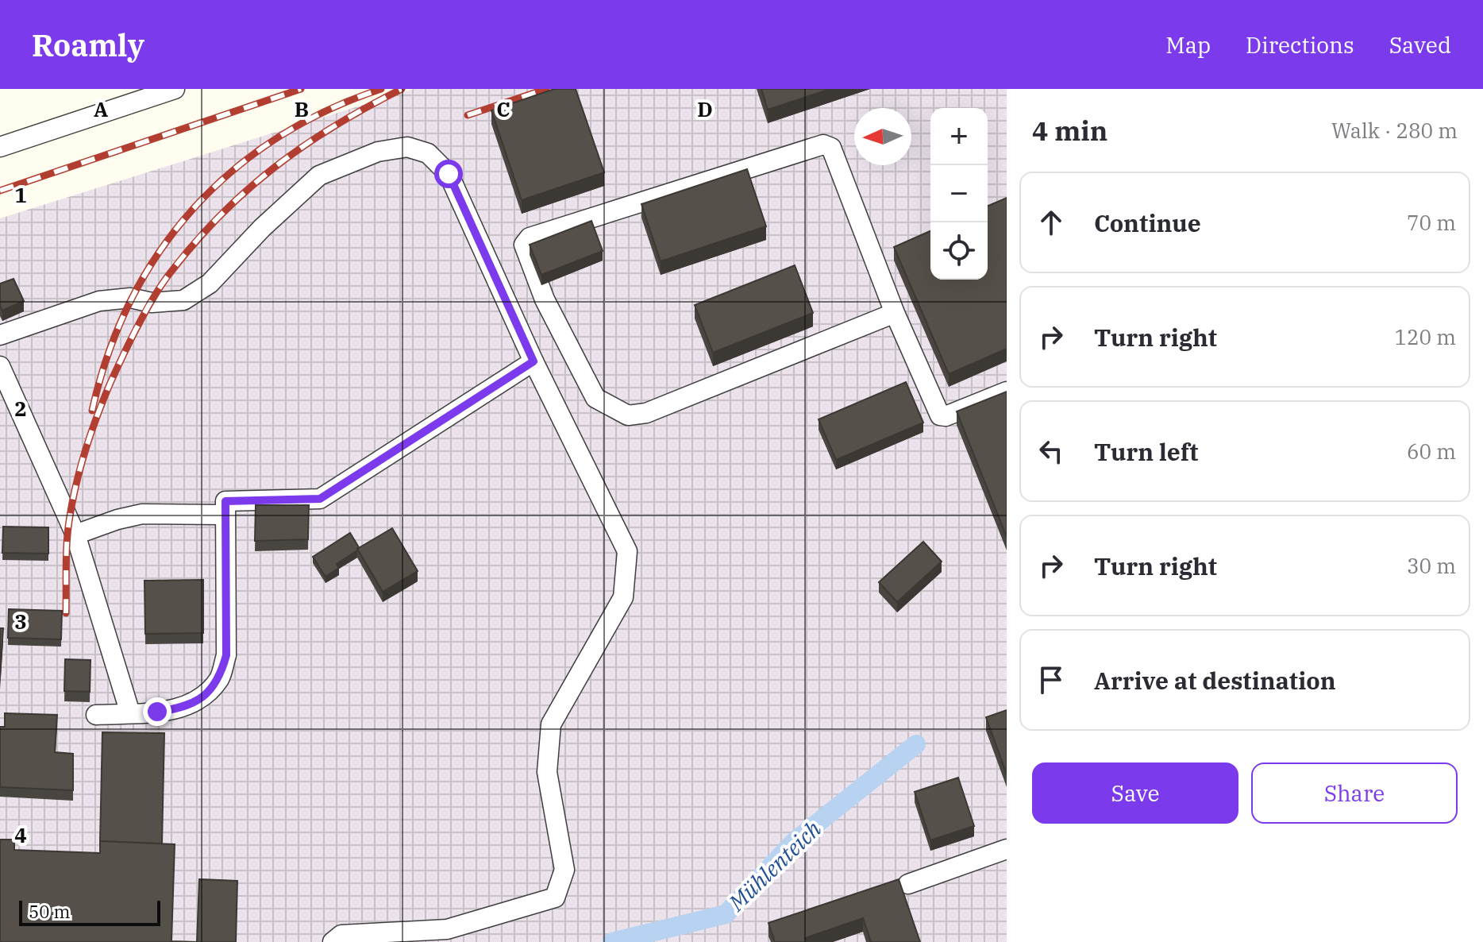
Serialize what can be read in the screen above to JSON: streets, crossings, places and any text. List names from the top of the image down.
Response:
{
  "water": ["Mühlenteich"],
  "scale_bar": "50 m",
  "north": "left",
  "page": {
    "header": "Roamly",
    "nav": ["Map", "Directions", "Saved"],
    "heading": ["4 min", "Walk · 280 m"],
    "map_buttons": ["+", "−"],
    "list": [
      ["Continue", "70 m"],
      ["Turn right", "120 m"],
      ["Turn left", "60 m"],
      ["Turn right", "30 m"],
      "Arrive at destination"
    ],
    "buttons": ["Save", "Share"],
    "scale": "50 m"
  },
  "grid": {
    "columns": [
      "A",
      "B",
      "C",
      "D"
    ],
    "rows": [
      "1",
      "2",
      "3",
      "4"
    ]
  }
}
